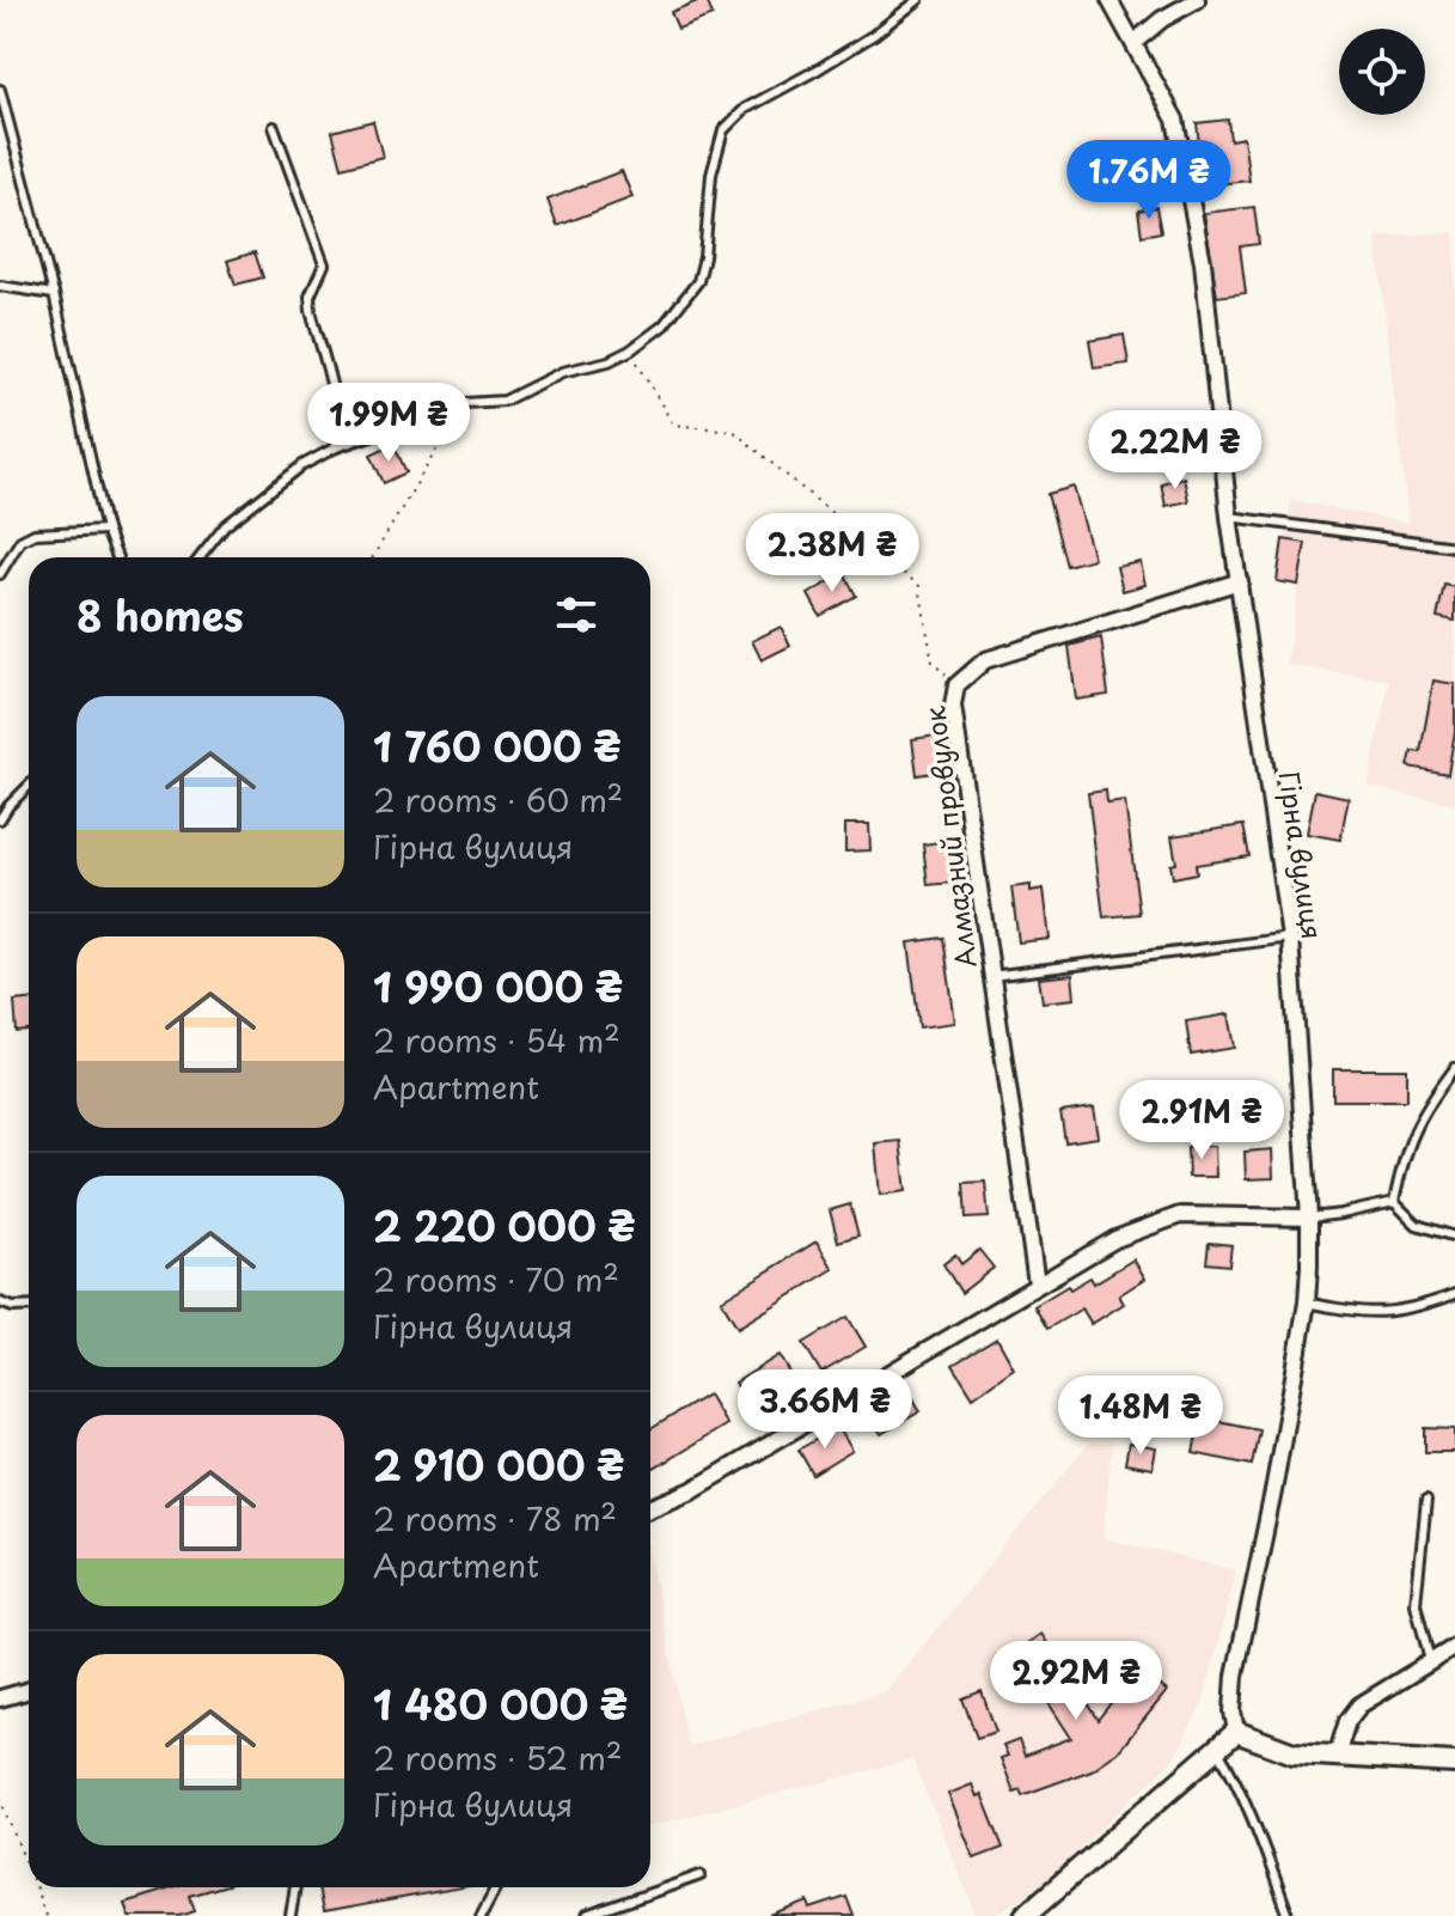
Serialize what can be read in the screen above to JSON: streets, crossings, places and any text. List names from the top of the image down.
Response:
{
  "streets": {
    "street": ["Алмазний провулок", "Гірна вулиця"]
  },
  "crossings": [
    ["Алмазний провулок", "Гірна вулиця"]
  ],
  "page": {
    "price": [
      "1.76M ₴",
      "1.99M ₴",
      "2.22M ₴",
      "2.38M ₴",
      "2.91M ₴",
      "3.66M ₴",
      "1.48M ₴",
      "2.92M ₴"
    ],
    "heading": "8 homes",
    "list": [
      {
        "name": "1 760 000 ₴",
        "note": "2 rooms · 60 m² · Гірна вулиця"
      },
      {
        "name": "1 990 000 ₴",
        "note": "2 rooms · 54 m² · Apartment"
      },
      {
        "name": "2 220 000 ₴",
        "note": "2 rooms · 70 m² · Гірна вулиця"
      },
      {
        "name": "2 910 000 ₴",
        "note": "2 rooms · 78 m² · Apartment"
      },
      {
        "name": "1 480 000 ₴",
        "note": "2 rooms · 52 m² · Гірна вулиця"
      }
    ]
  }
}
